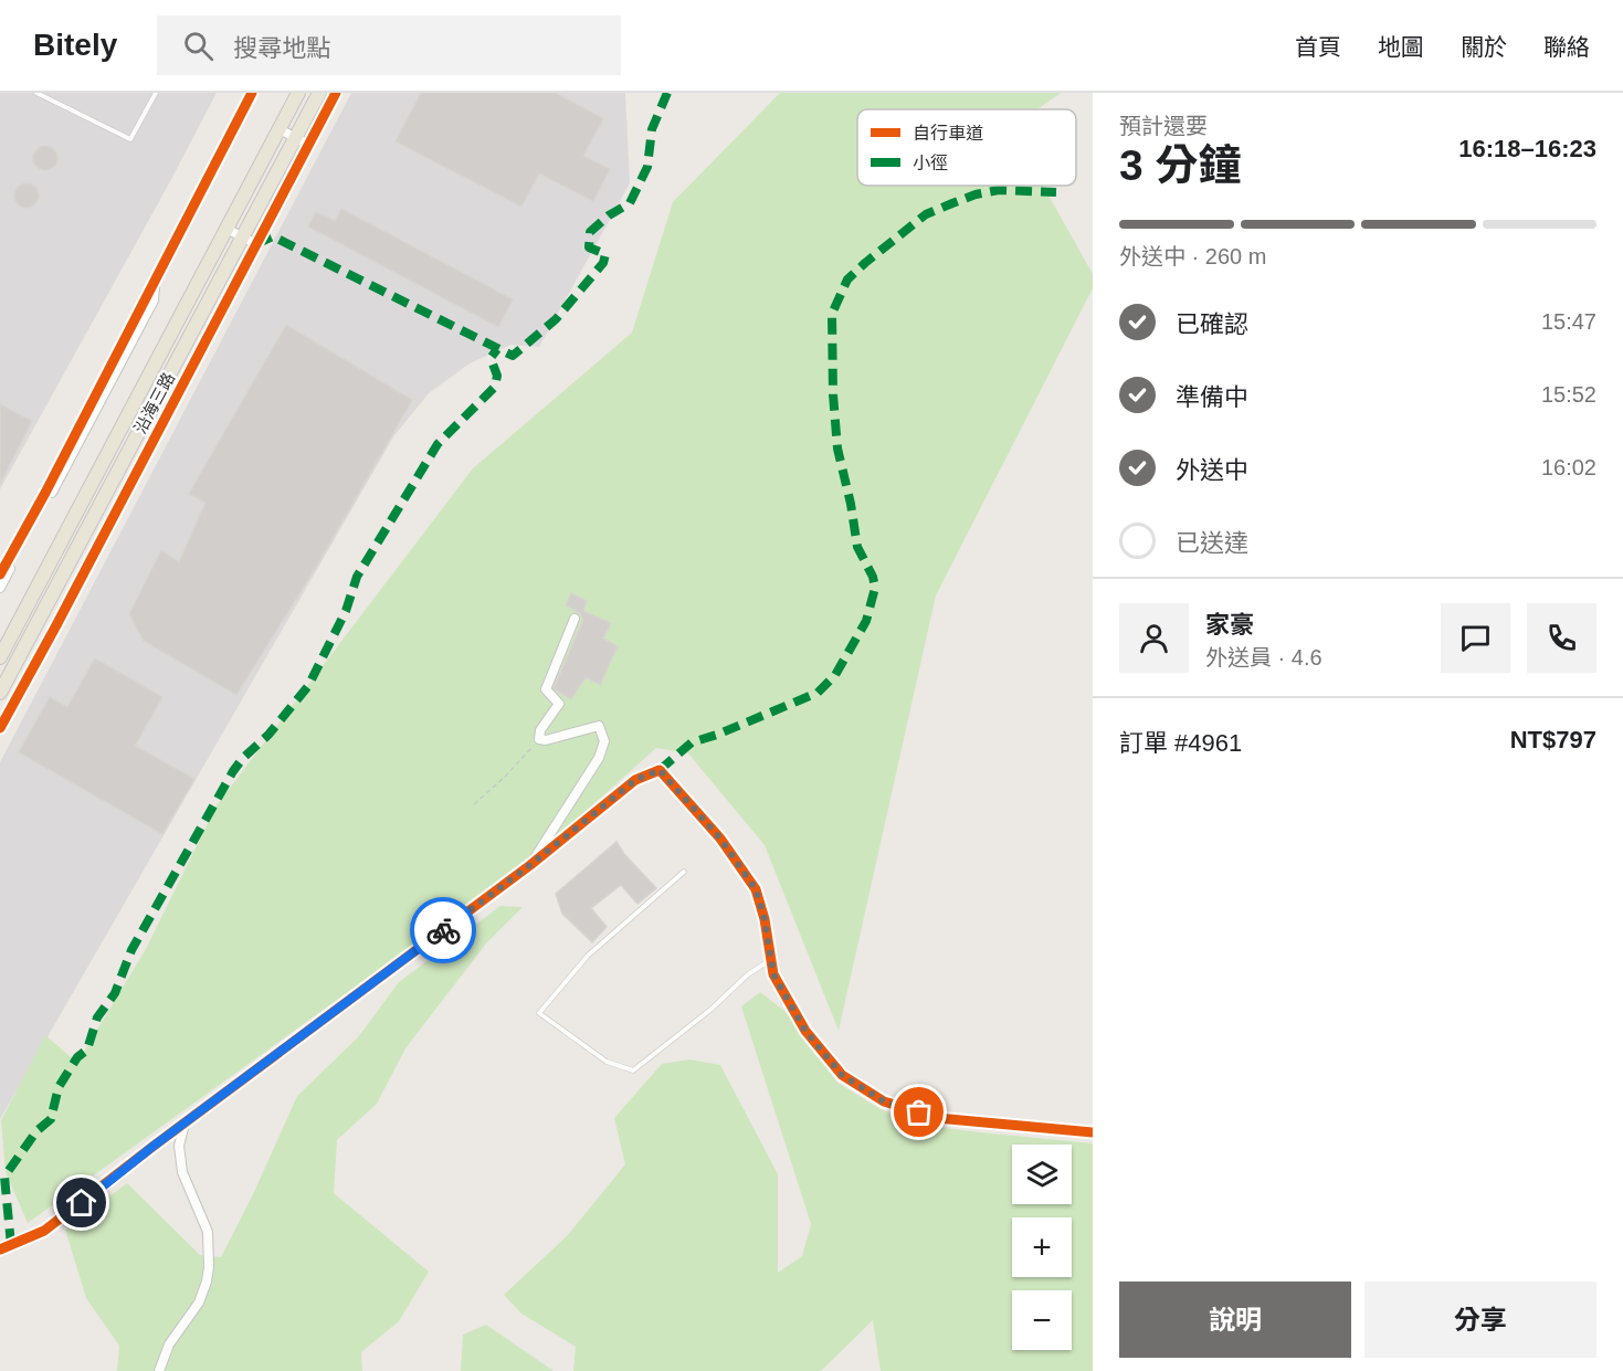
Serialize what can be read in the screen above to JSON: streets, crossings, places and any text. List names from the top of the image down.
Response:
{
  "streets": {
    "main road": ["沿海三路"]
  },
  "legend": ["自行車道", "小徑"],
  "page": {
    "header": "Bitely",
    "search": "搜尋地點",
    "nav": [
      "首頁",
      "地圖",
      "關於",
      "聯絡"
    ],
    "heading": ["3 分鐘", "預計還要", "16:18–16:23"],
    "panel": [
      "家豪",
      "外送員 · 4.6",
      "訂單 #4961",
      "NT$797"
    ],
    "bar": "外送中 · 260 m",
    "list": [
      ["已確認", "15:47"],
      ["準備中", "15:52"],
      ["外送中", "16:02"],
      "已送達"
    ],
    "map_buttons": ["+", "−"],
    "buttons": ["說明", "分享"]
  }
}
